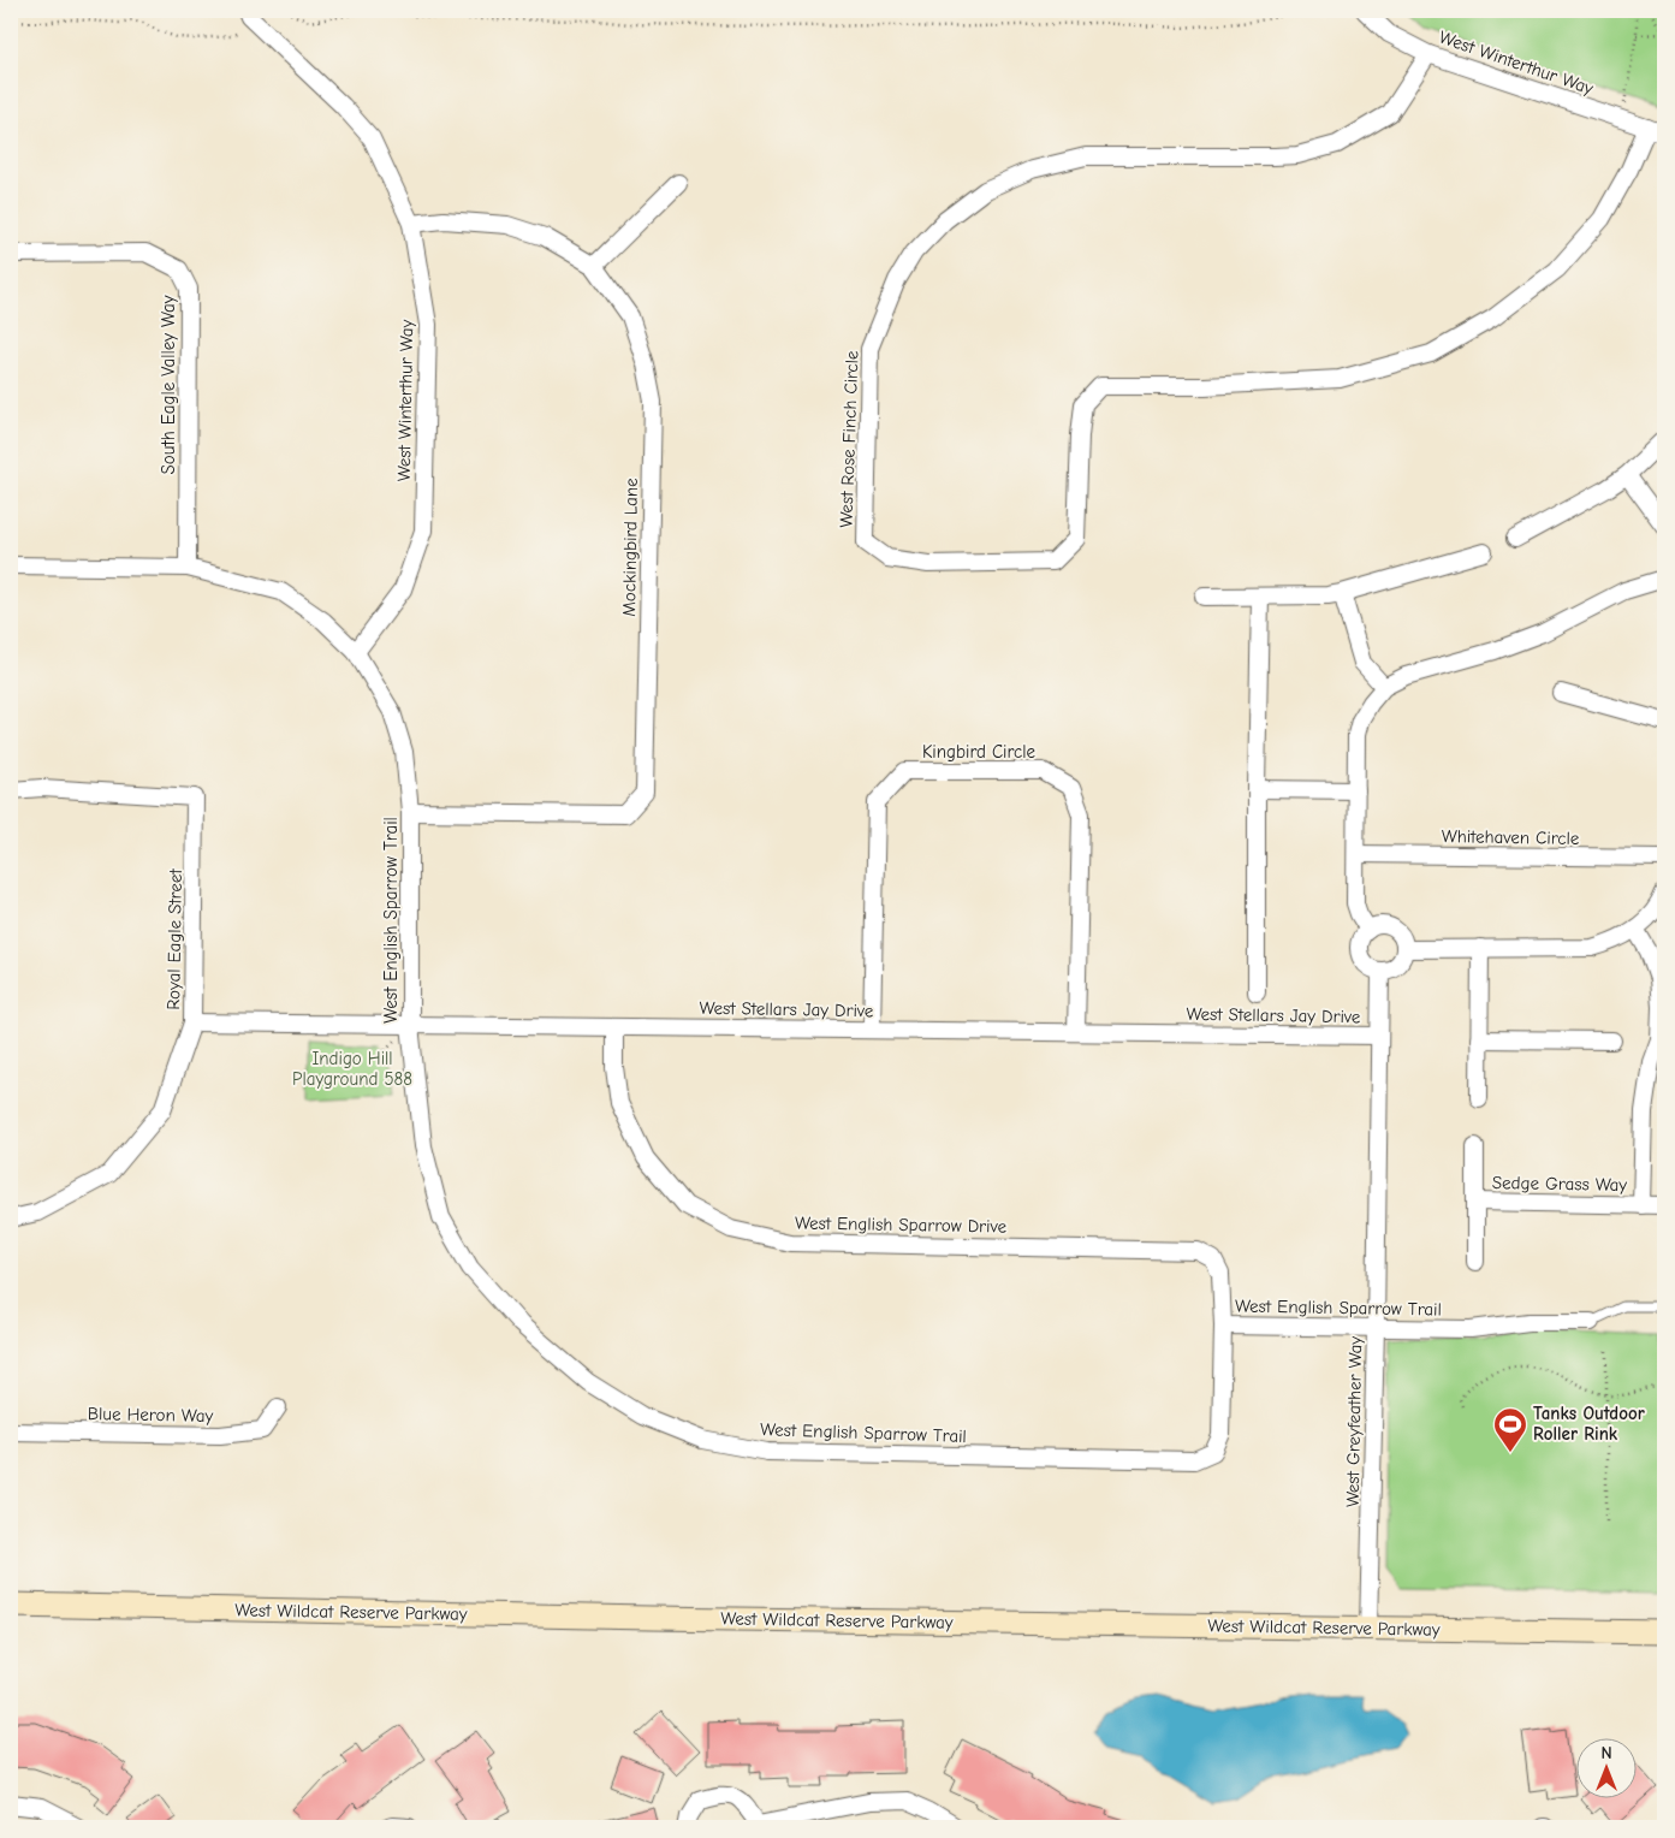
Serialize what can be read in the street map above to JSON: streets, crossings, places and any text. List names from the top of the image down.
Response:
{
  "streets": {
    "main road": ["West Wildcat Reserve Parkway"],
    "street": [
      "West Winterthur Way",
      "South Eagle Valley Way",
      "West Rose Finch Circle",
      "Mockingbird Lane",
      "Kingbird Circle",
      "Whitehaven Circle",
      "West English Sparrow Trail",
      "Royal Eagle Street",
      "West Stellars Jay Drive",
      "Sedge Grass Way",
      "West English Sparrow Drive",
      "Blue Heron Way",
      "West Greyfeather Way"
    ]
  },
  "crossings": [
    ["West Winterthur Way", "West Rose Finch Circle"],
    ["West Winterthur Way", "Mockingbird Lane"],
    ["West Winterthur Way", "West English Sparrow Trail"],
    ["South Eagle Valley Way", "West English Sparrow Trail"],
    ["Mockingbird Lane", "West English Sparrow Trail"],
    ["Kingbird Circle", "West Stellars Jay Drive"],
    ["West English Sparrow Trail", "West Stellars Jay Drive"],
    ["West English Sparrow Trail", "West English Sparrow Drive"],
    ["West English Sparrow Trail", "West Greyfeather Way"],
    ["Royal Eagle Street", "West Stellars Jay Drive"],
    ["West Stellars Jay Drive", "West English Sparrow Drive"],
    ["West Stellars Jay Drive", "West Greyfeather Way"],
    ["West Greyfeather Way", "West Wildcat Reserve Parkway"]
  ],
  "parks": ["Indigo Hill Playground 588"],
  "places": {
    "sports": ["Tanks Outdoor Roller Rink"]
  },
  "north": "top"
}
